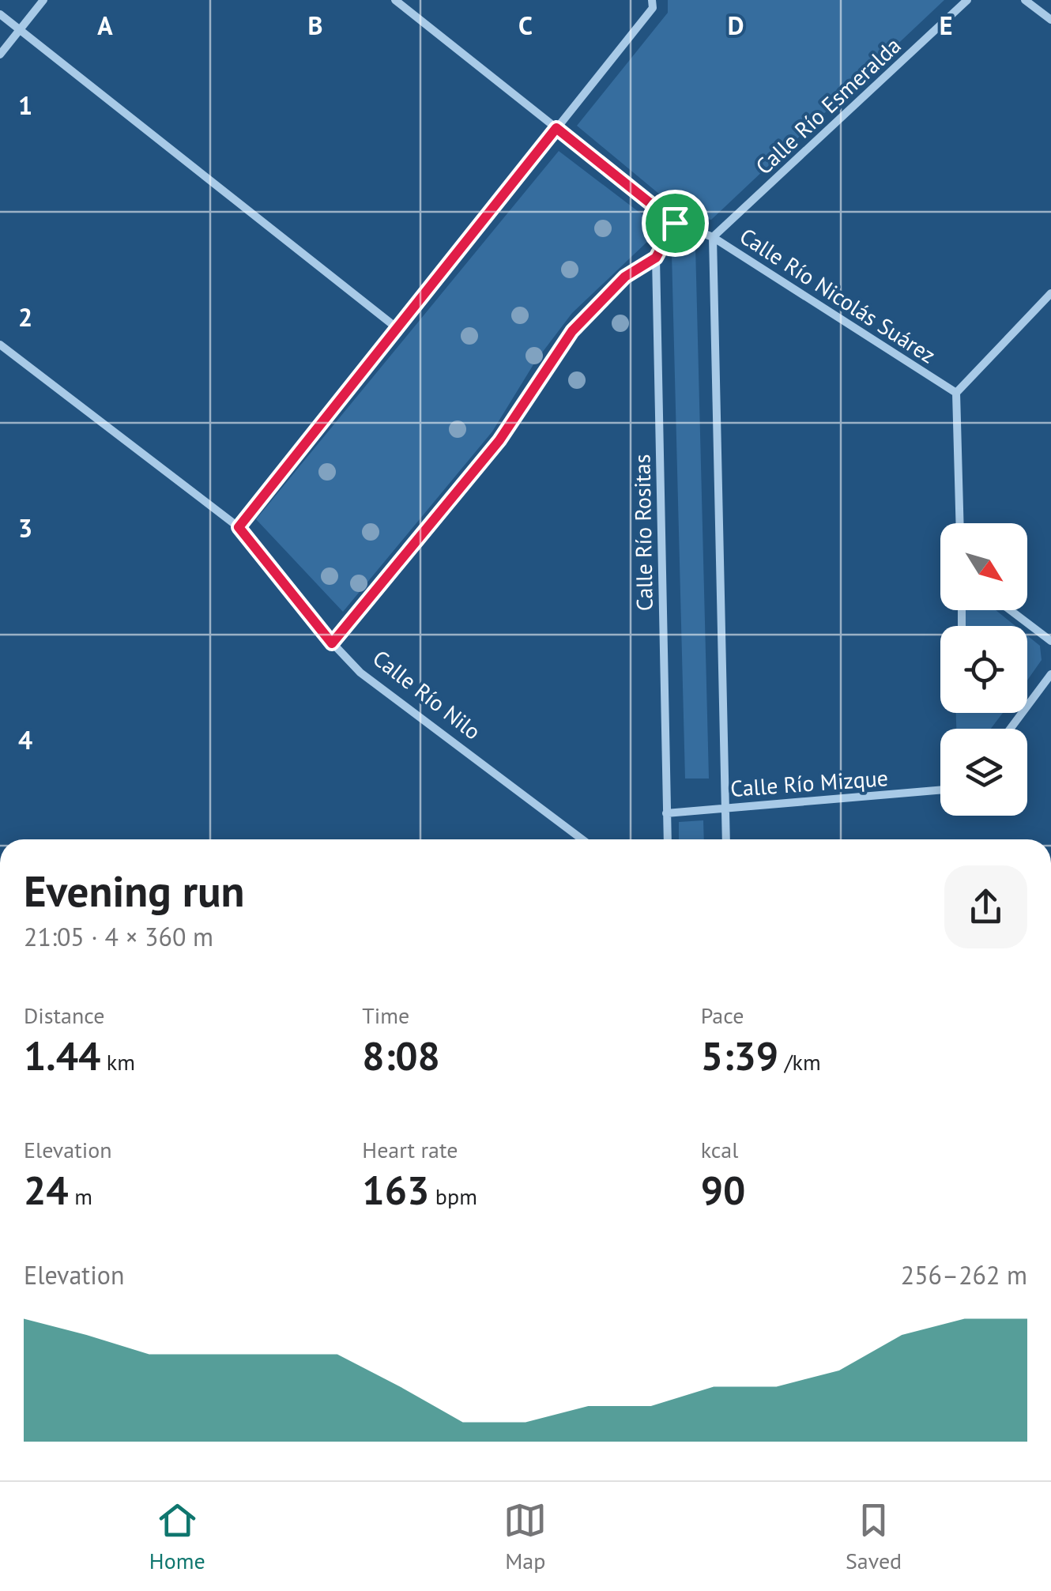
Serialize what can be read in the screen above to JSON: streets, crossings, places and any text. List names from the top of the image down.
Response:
{
  "streets": {
    "street": [
      "Calle Río Esmeralda",
      "Calle Río Nicolás Suárez",
      "Calle Río Rositas",
      "Calle Río Nilo",
      "Calle Río Mizque"
    ]
  },
  "crossings": [
    ["Calle Río Esmeralda", "Calle Río Nicolás Suárez"],
    ["Calle Río Nicolás Suárez", "Calle Río Rositas"],
    ["Calle Río Rositas", "Calle Río Mizque"]
  ],
  "north": "bottom right",
  "page": {
    "heading": ["Evening run", "21:05 · 4 × 360 m"],
    "stats": [
      ["Distance", "1.44 km"],
      ["Time", "8:08"],
      ["Pace", "5:39 /km"],
      ["Elevation", "24 m"],
      ["Heart rate", "163 bpm"],
      ["kcal", "90"]
    ],
    "chart": ["Elevation", "256–262 m"],
    "tabs": ["Home", "Map", "Saved"]
  },
  "grid": {
    "columns": [
      "A",
      "B",
      "C",
      "D",
      "E"
    ],
    "rows": [
      "1",
      "2",
      "3",
      "4"
    ]
  }
}
